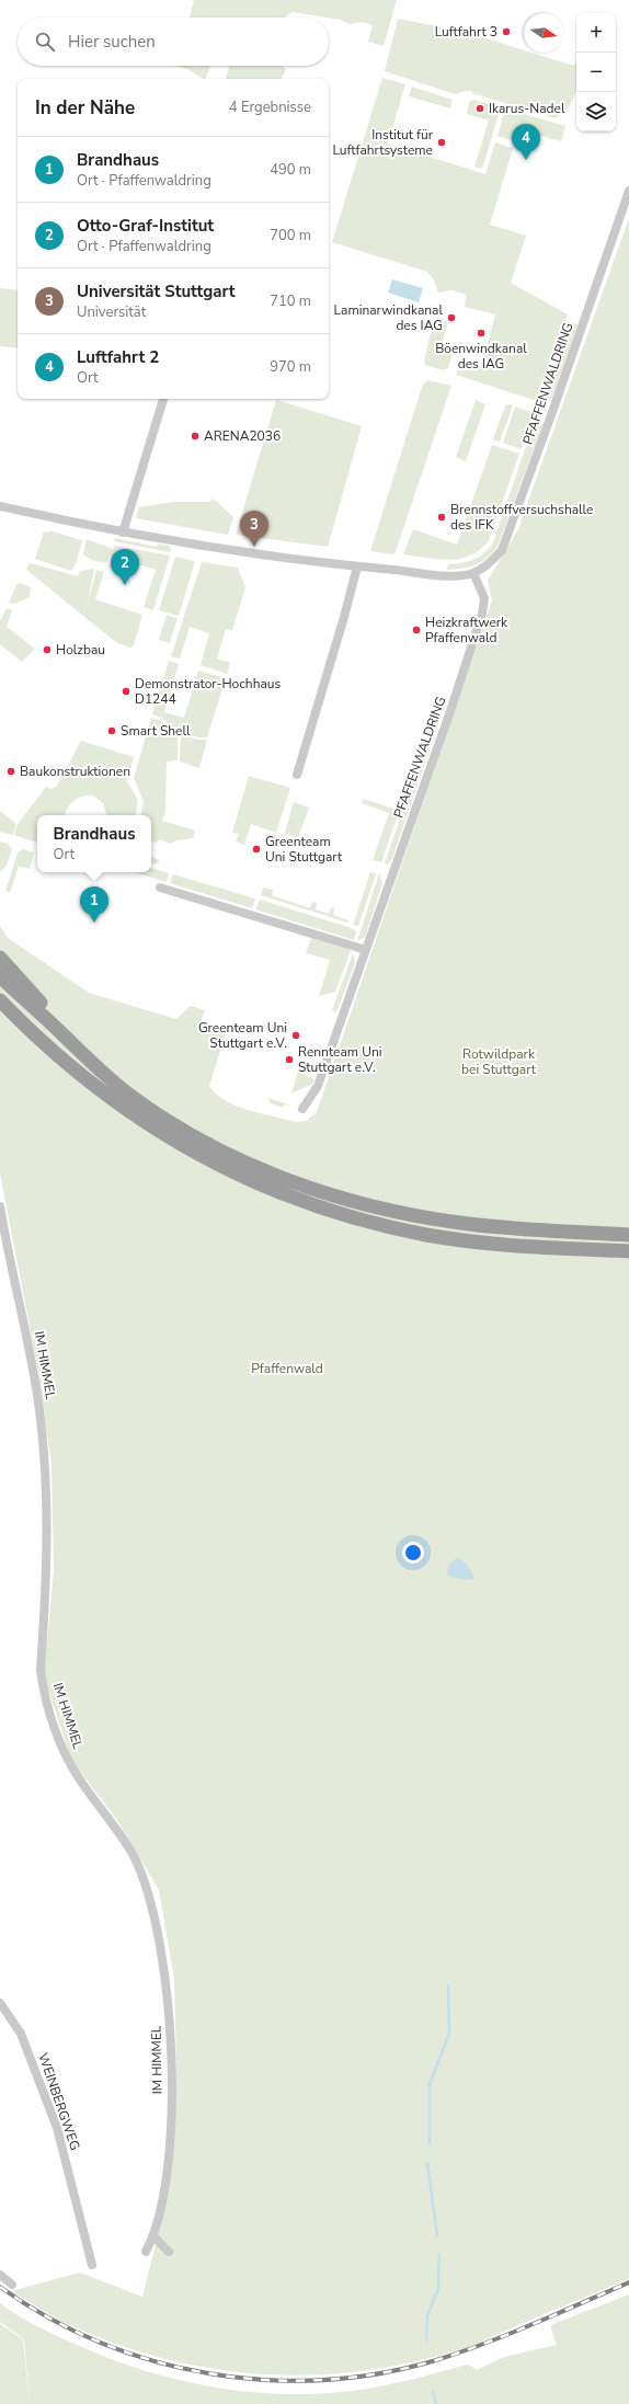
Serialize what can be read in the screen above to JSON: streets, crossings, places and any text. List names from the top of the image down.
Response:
{
  "streets": {
    "street": ["PFAFFENWALDRING", "IM HIMMEL", "WEINBERGWEG"]
  },
  "parks": ["Rotwildpark bei Stuttgart", "Pfaffenwald"],
  "places": [
    "Luftfahrt 3",
    "Ikarus-Nadel",
    "Institut für Luftfahrtsysteme",
    "Laminarwindkanal des IAG",
    "Böenwindkanal des IAG",
    "ARENA2036",
    "Brennstoffversuchshalle des IFK",
    "Heizkraftwerk Pfaffenwald",
    "Holzbau",
    "Demonstrator-Hochhaus D1244",
    "Smart Shell",
    "Baukonstruktionen",
    "Greenteam Uni Stuttgart",
    "Greenteam Uni Stuttgart e.V.",
    "Rennteam Uni Stuttgart e.V."
  ],
  "north": "right",
  "page": {
    "map_buttons": ["+", "−"],
    "search": "Hier suchen",
    "heading": ["In der Nähe", "4 Ergebnisse"],
    "pins": [
      "4",
      "3",
      "2",
      "1"
    ],
    "list": [
      {
        "mark": "1",
        "name": "Brandhaus",
        "note": "Ort · Pfaffenwaldring",
        "value": "490 m"
      },
      {
        "mark": "2",
        "name": "Otto-Graf-Institut",
        "note": "Ort · Pfaffenwaldring",
        "value": "700 m"
      },
      {
        "mark": "3",
        "name": "Universität Stuttgart",
        "note": "Universität",
        "value": "710 m"
      },
      {
        "mark": "4",
        "name": "Luftfahrt 2",
        "note": "Ort",
        "value": "970 m"
      }
    ],
    "popup": ["Brandhaus", "Ort"]
  }
}
